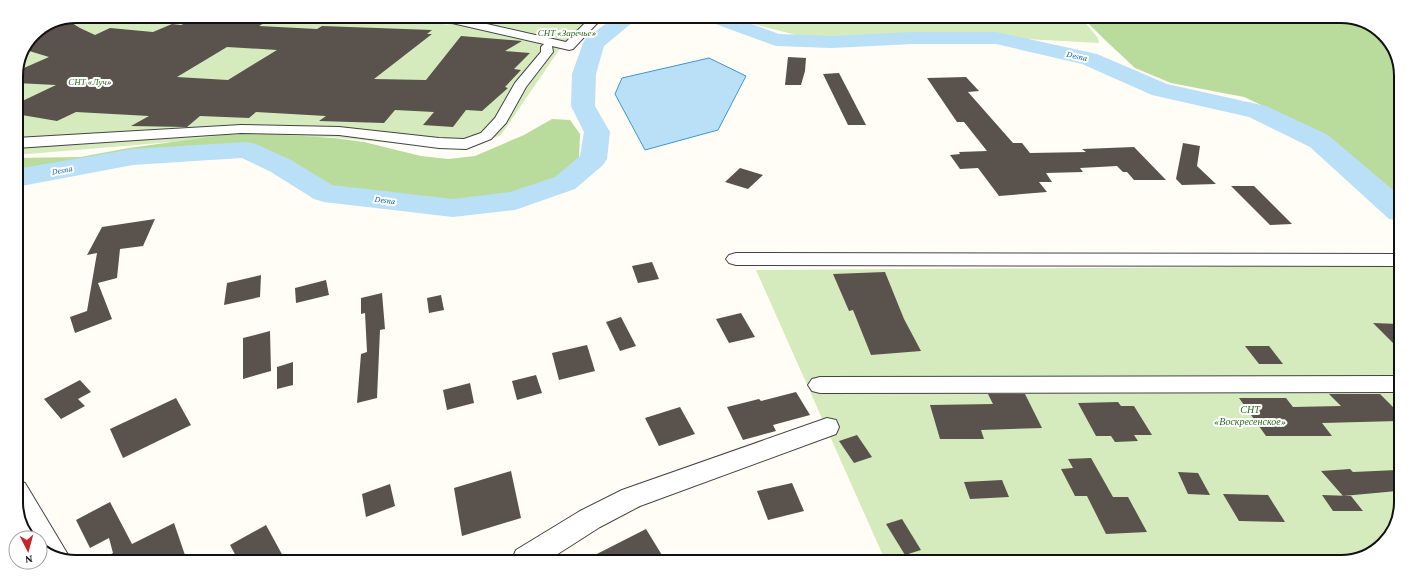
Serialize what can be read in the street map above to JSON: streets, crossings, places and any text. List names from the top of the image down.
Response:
{
  "water": ["Desna"],
  "parks": ["СНТ «Заречье»", "СНТ «Луч»", "СНТ «Воскресенское»"],
  "north": "bottom"
}
